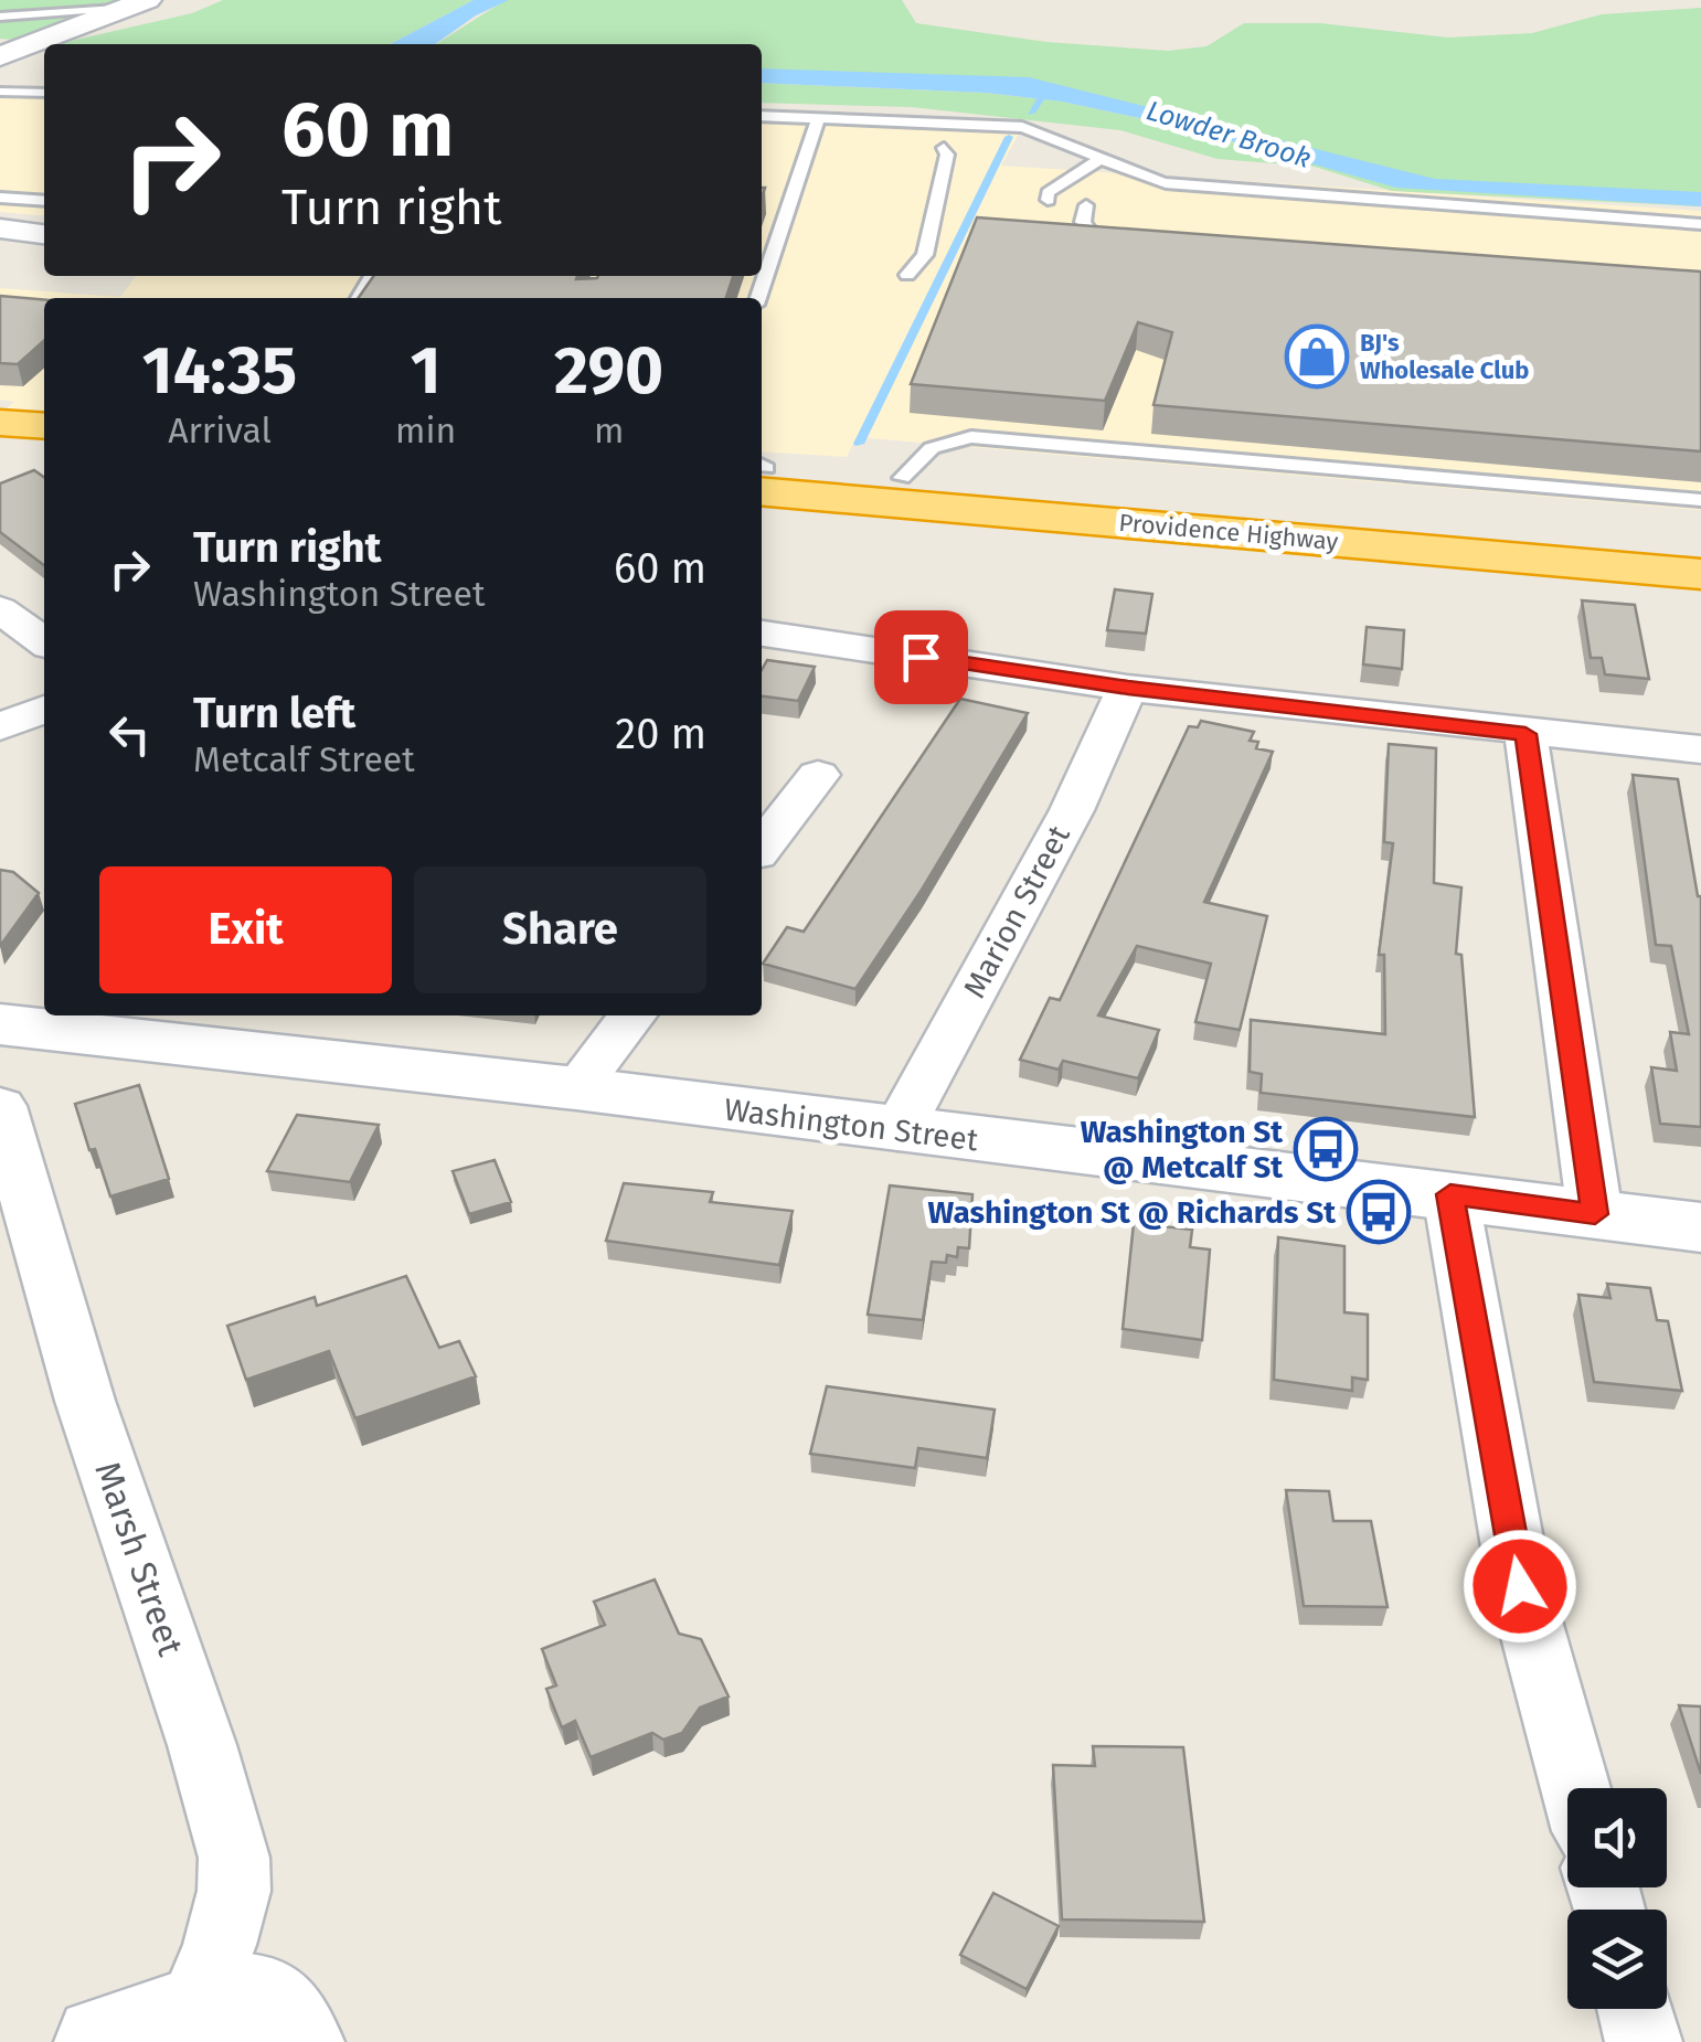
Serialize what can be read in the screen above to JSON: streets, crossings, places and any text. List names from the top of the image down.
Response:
{
  "streets": {
    "highway": ["Providence Highway"],
    "main road": ["Washington Street"],
    "street": ["Marion Street", "Marsh Street"]
  },
  "crossings": [
    ["Marion Street", "Washington Street"]
  ],
  "water": ["Lowder Brook"],
  "places": {
    "shop": ["BJ's Wholesale Club"],
    "bus stop": ["Washington St @ Metcalf St", "Washington St @ Richards St"]
  },
  "page": {
    "turn": ["60 m", "Turn right"],
    "eta": [
      "14:35",
      "Arrival",
      "1",
      "min",
      "290",
      "m"
    ],
    "list": [
      {
        "name": "Turn right",
        "note": "Washington Street",
        "value": "60 m"
      },
      {
        "name": "Turn left",
        "note": "Metcalf Street",
        "value": "20 m"
      }
    ],
    "buttons": ["Exit", "Share"]
  }
}
